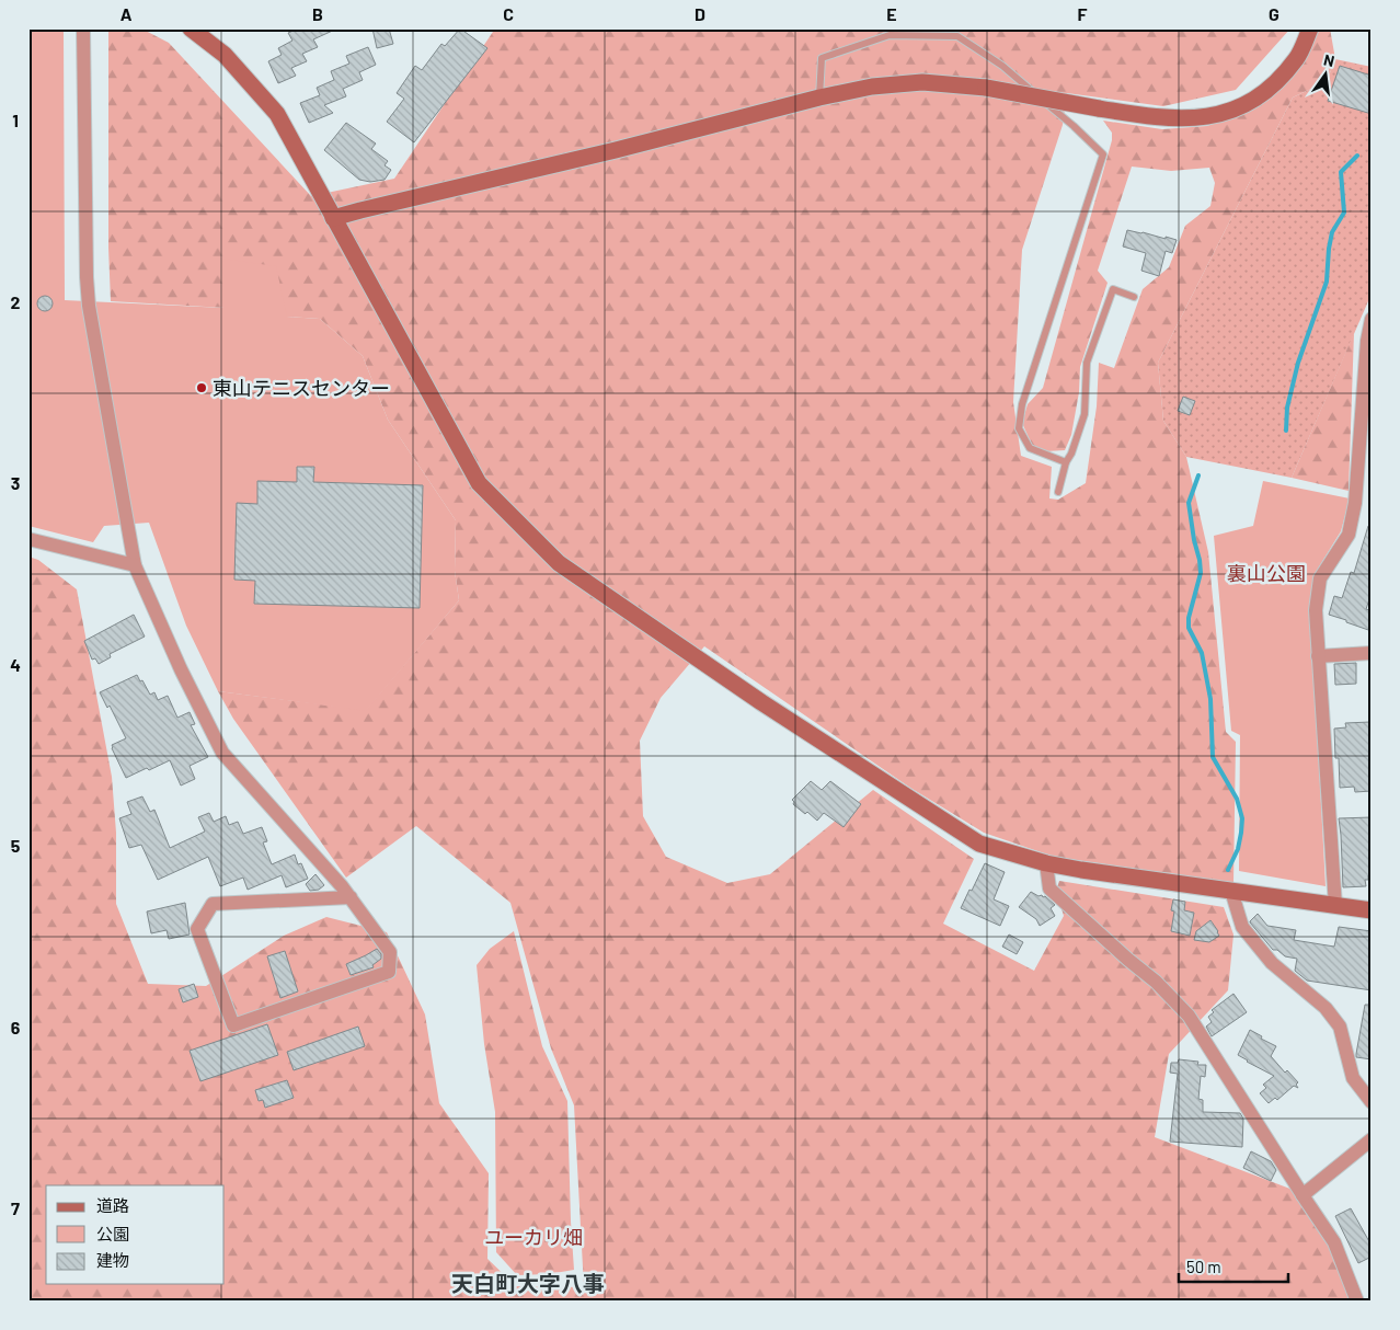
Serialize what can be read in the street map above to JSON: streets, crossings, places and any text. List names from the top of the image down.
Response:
{
  "districts": ["天白町大字八事"],
  "parks": ["裏山公園", "ユーカリ畑"],
  "places": ["東山テニスセンター"],
  "legend": ["道路", "公園", "建物"],
  "scale_bar": "50 m",
  "north": "top",
  "grid": {
    "columns": [
      "A",
      "B",
      "C",
      "D",
      "E",
      "F",
      "G"
    ],
    "rows": [
      "1",
      "2",
      "3",
      "4",
      "5",
      "6",
      "7"
    ]
  }
}
